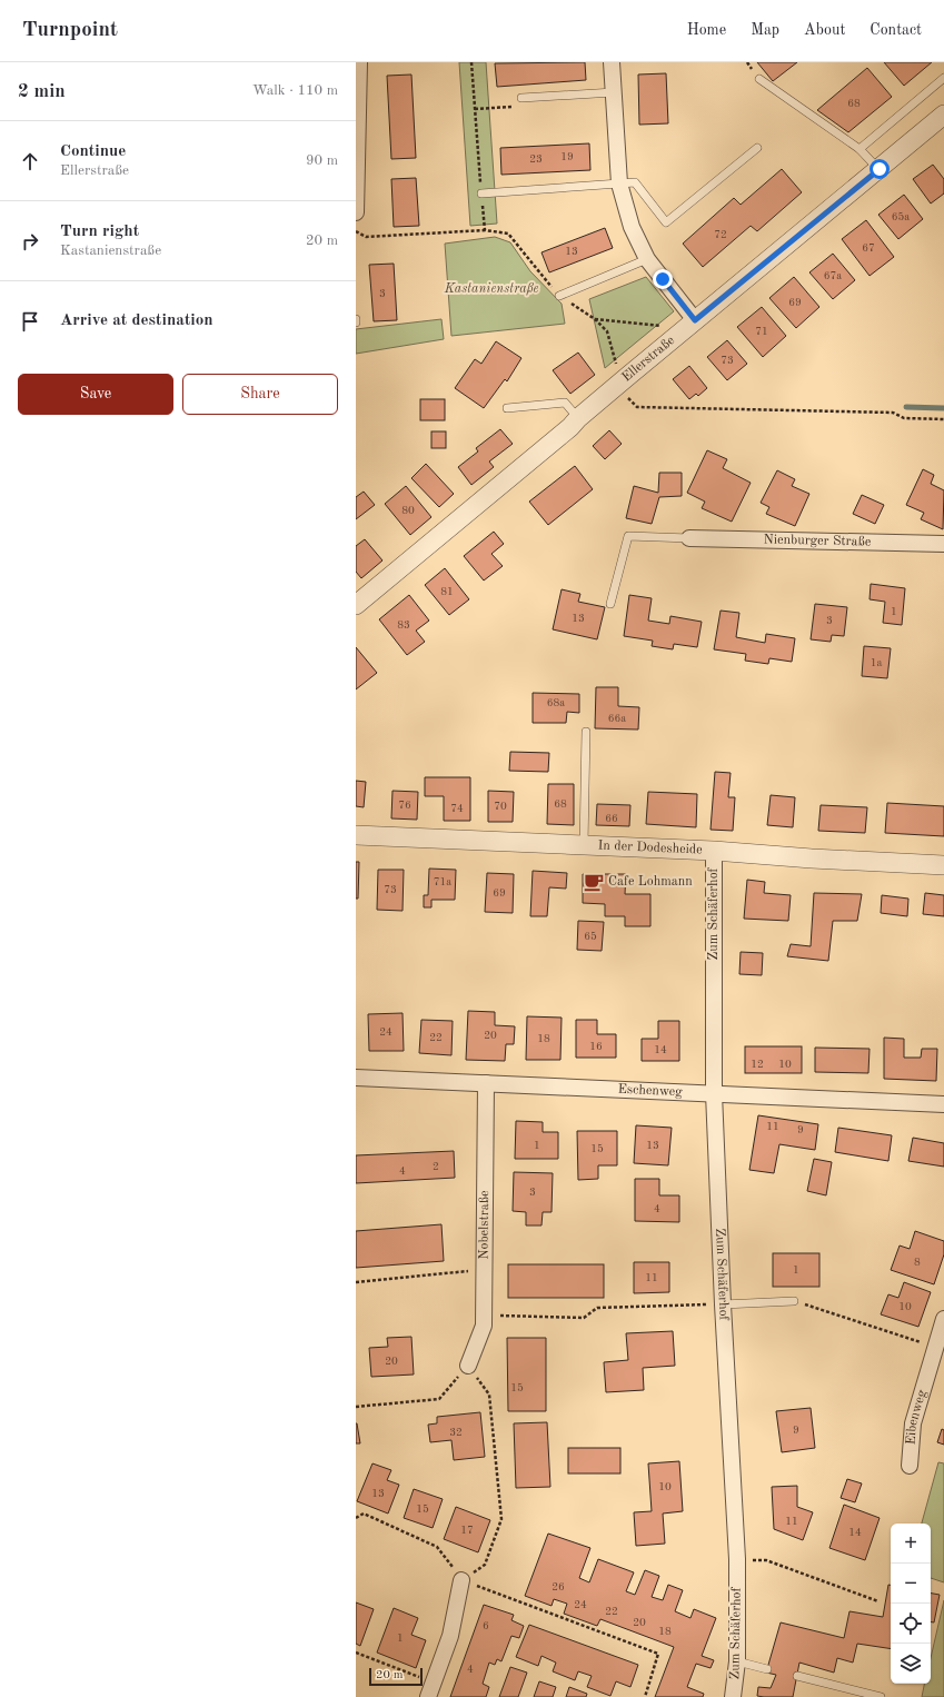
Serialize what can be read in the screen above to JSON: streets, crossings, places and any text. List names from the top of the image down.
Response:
{
  "streets": {
    "street": [
      "Ellerstraße",
      "Nienburger Straße",
      "In der Dodesheide",
      "Zum Schäferhof",
      "Eschenweg",
      "Nobelstraße",
      "Eibenweg"
    ]
  },
  "crossings": [
    ["In der Dodesheide", "Zum Schäferhof"],
    ["Zum Schäferhof", "Eschenweg"],
    ["Eschenweg", "Nobelstraße"]
  ],
  "parks": ["Kastanienstraße"],
  "places": {
    "cafe": ["Cafe Lohmann"]
  },
  "house_numbers": [
    "68",
    "19",
    "23",
    "65a",
    "72",
    "67",
    "13",
    "67a",
    "3",
    "69",
    "71",
    "73",
    "80",
    "81",
    "1",
    "13",
    "3",
    "83",
    "1a",
    "68a",
    "66a",
    "68",
    "76",
    "70",
    "74",
    "66",
    "71a",
    "73",
    "69",
    "65",
    "24",
    "20",
    "22",
    "18",
    "16",
    "14",
    "12",
    "10",
    "11",
    "9",
    "1",
    "13",
    "15",
    "2",
    "4",
    "3",
    "4",
    "8",
    "1",
    "11",
    "10",
    "20",
    "15",
    "9",
    "32",
    "10",
    "13",
    "15",
    "11",
    "17",
    "14",
    "26",
    "24",
    "22",
    "20",
    "6",
    "18",
    "1",
    "4"
  ],
  "scale_bar": "20 m",
  "page": {
    "header": "Turnpoint",
    "nav": [
      "Home",
      "Map",
      "About",
      "Contact"
    ],
    "heading": ["2 min", "Walk · 110 m"],
    "list": [
      ["Continue", "Ellerstraße", "90 m"],
      ["Turn right", "Kastanienstraße", "20 m"],
      "Arrive at destination"
    ],
    "buttons": ["Save", "Share"],
    "map_buttons": ["+", "−"],
    "scale": "20 m"
  }
}
